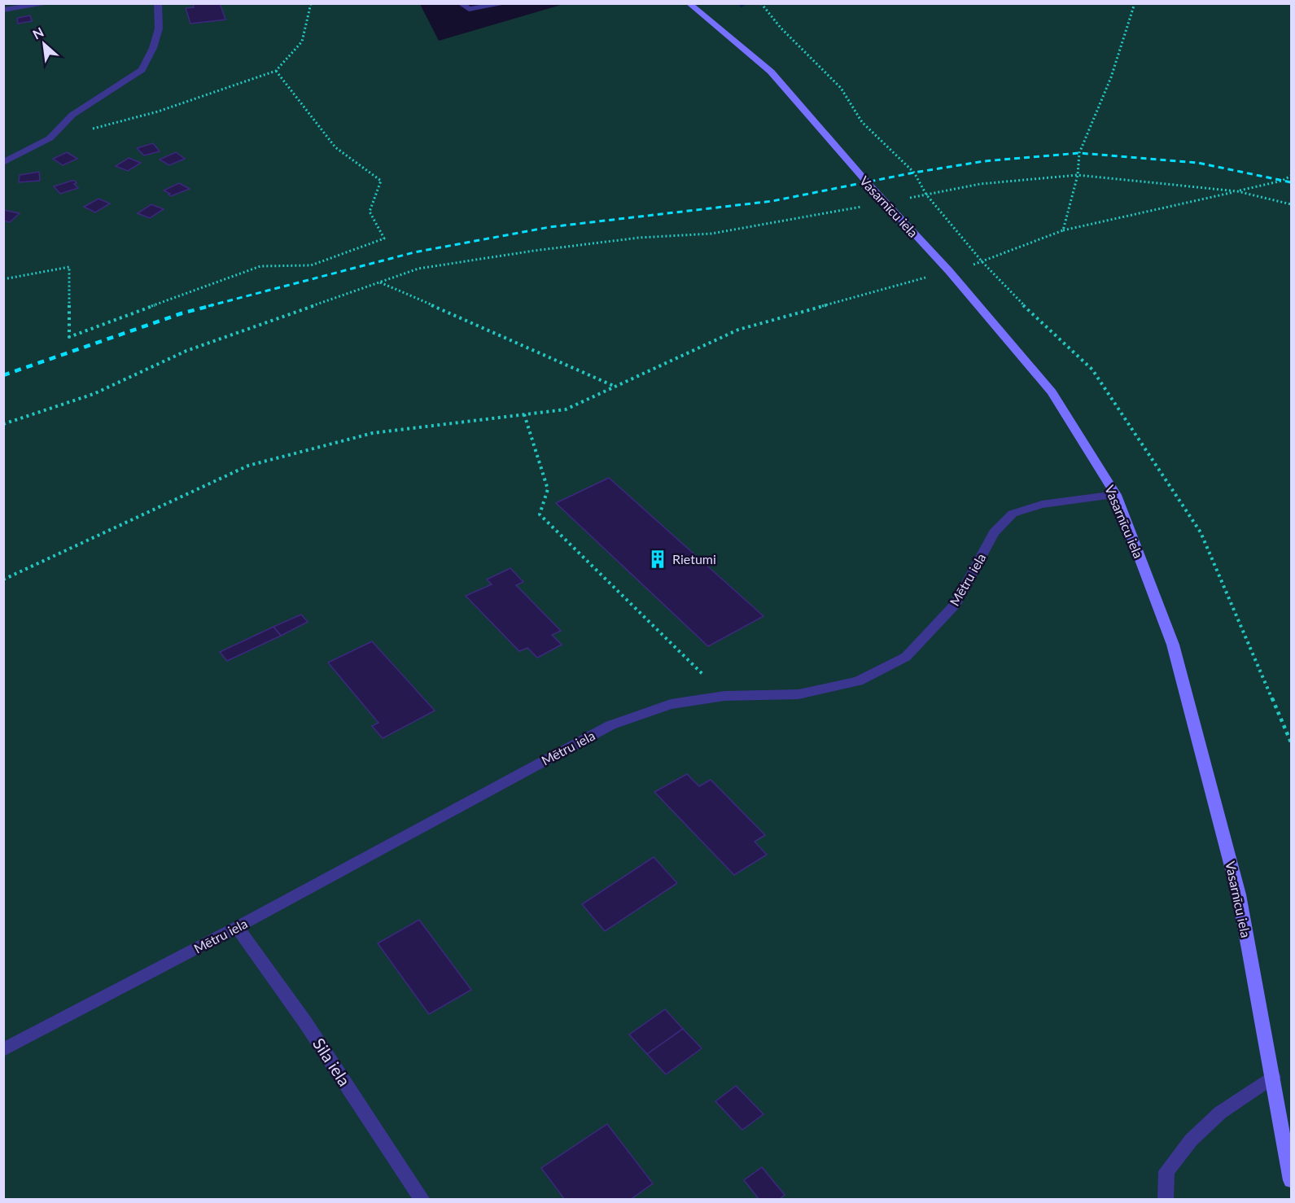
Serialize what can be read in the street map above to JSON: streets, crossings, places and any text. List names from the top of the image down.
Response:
{
  "streets": {
    "street": ["Vasarnīcu iela", "Mētru iela", "Sila iela"]
  },
  "crossings": [
    ["Vasarnīcu iela", "Mētru iela"],
    ["Mētru iela", "Sila iela"]
  ],
  "places": {
    "building": ["Rietumi"]
  },
  "north": "top left"
}
